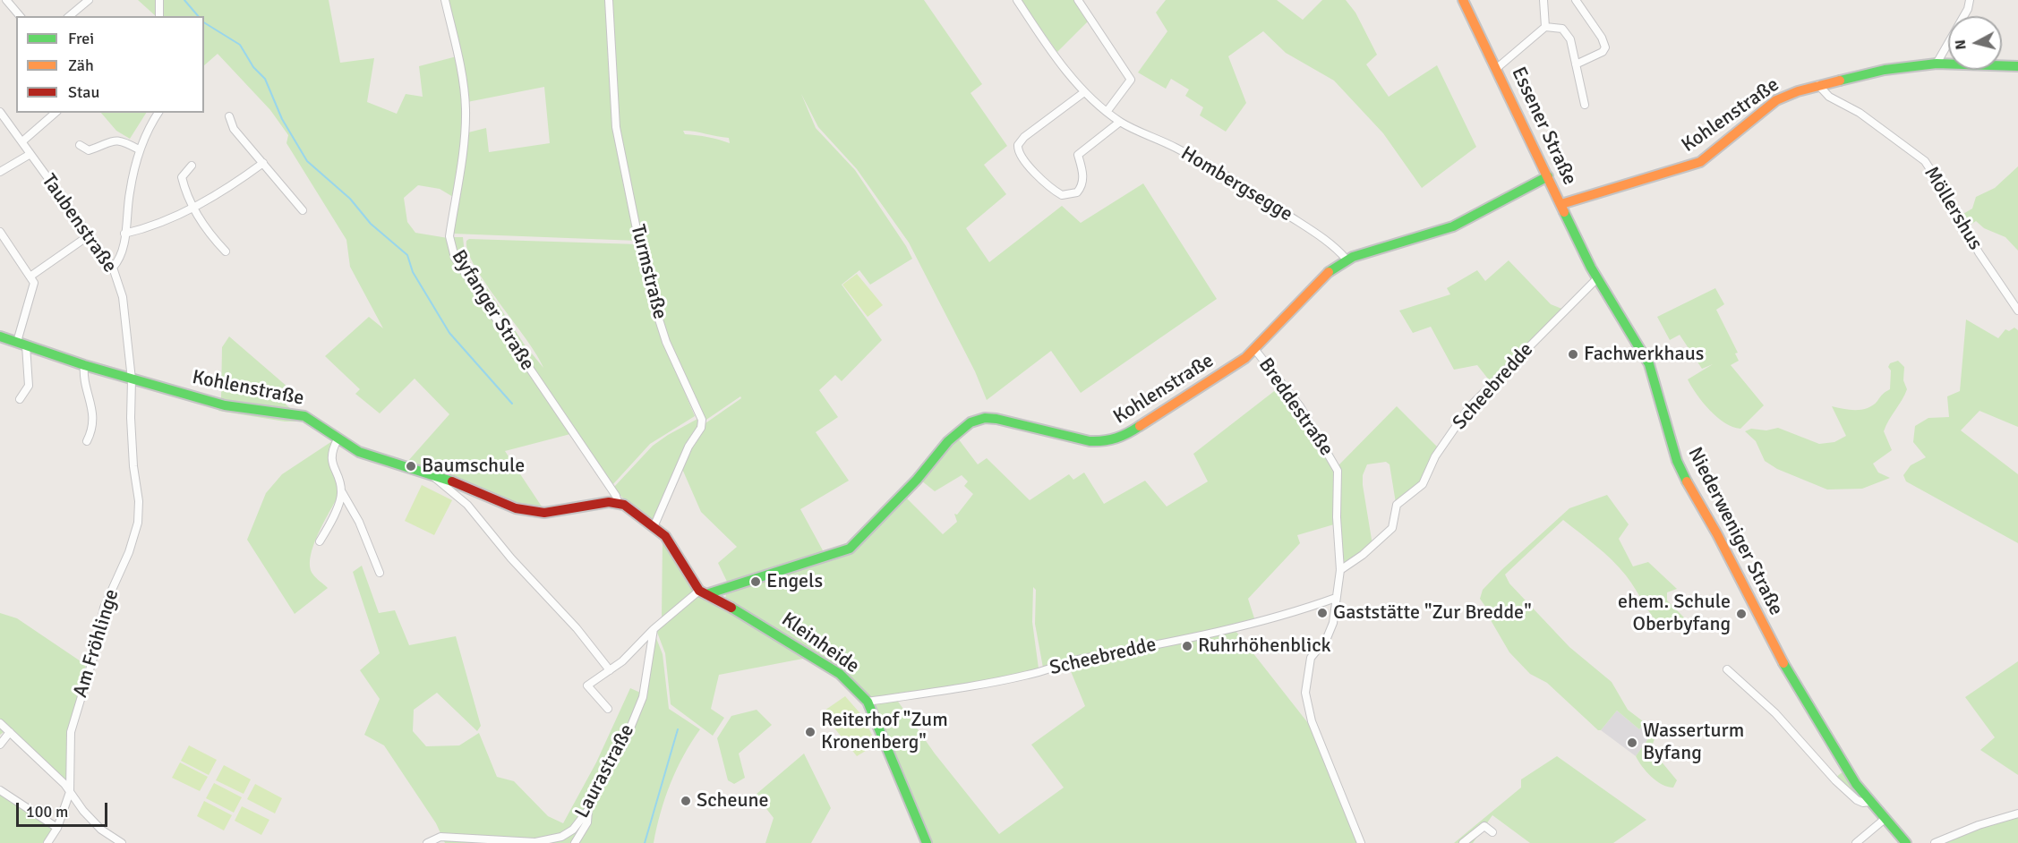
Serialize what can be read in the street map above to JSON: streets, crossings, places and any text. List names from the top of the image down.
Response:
{
  "streets": {
    "street": [
      "Kohlenstraße",
      "Essener Straße",
      "Hombergsegge",
      "Möllershus",
      "Taubenstraße",
      "Turmstraße",
      "Byfanger Straße",
      "Scheebredde",
      "Breddestraße",
      "Niederweniger Straße",
      "Am Fröhlinge",
      "Kleinheide",
      "Laurastraße"
    ]
  },
  "crossings": [
    ["Kohlenstraße", "Essener Straße"],
    ["Kohlenstraße", "Hombergsegge"],
    ["Kohlenstraße", "Möllershus"],
    ["Kohlenstraße", "Taubenstraße"],
    ["Kohlenstraße", "Byfanger Straße"],
    ["Kohlenstraße", "Breddestraße"],
    ["Kohlenstraße", "Am Fröhlinge"],
    ["Kohlenstraße", "Kleinheide"],
    ["Kohlenstraße", "Laurastraße"],
    ["Essener Straße", "Niederweniger Straße"],
    ["Taubenstraße", "Am Fröhlinge"],
    ["Scheebredde", "Breddestraße"],
    ["Scheebredde", "Niederweniger Straße"],
    ["Scheebredde", "Kleinheide"],
    ["Kleinheide", "Laurastraße"]
  ],
  "places": [
    "Fachwerkhaus",
    "Baumschule",
    "Engels",
    "Gaststätte \"Zur Bredde\"",
    "ehem. Schule Oberbyfang",
    "Ruhrhöhenblick",
    "Reiterhof \"Zum Kronenberg\"",
    "Wasserturm Byfang",
    "Scheune"
  ],
  "legend": ["Frei", "Zäh", "Stau"],
  "scale_bar": "100 m",
  "north": "left"
}
